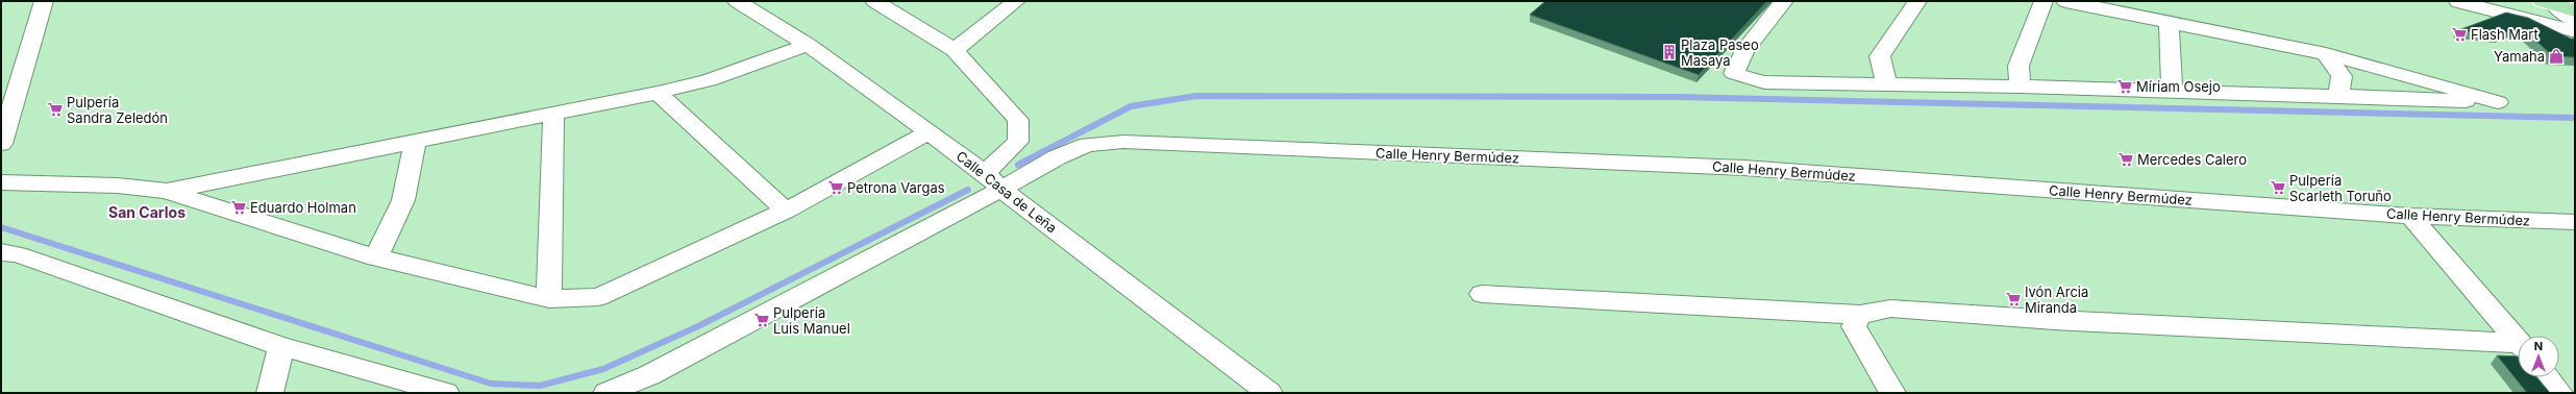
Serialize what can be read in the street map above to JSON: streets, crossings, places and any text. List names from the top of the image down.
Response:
{
  "streets": {
    "street": ["Calle Henry Bermúdez", "Calle Casa de Leña"]
  },
  "crossings": [
    ["Calle Henry Bermúdez", "Calle Casa de Leña"]
  ],
  "districts": ["San Carlos"],
  "places": {
    "supermarket": [
      "Flash Mart",
      "Míriam Osejo",
      "Pulpería Sandra Zeledón",
      "Mercedes Calero",
      "Petrona Vargas",
      "Pulpería Scarleth Toruño",
      "Eduardo Holman",
      "Ivón Arcia Miranda",
      "Pulpería Luis Manuel"
    ],
    "building": ["Plaza Paseo Masaya"],
    "shop": ["Yamaha"]
  },
  "north": "top"
}
